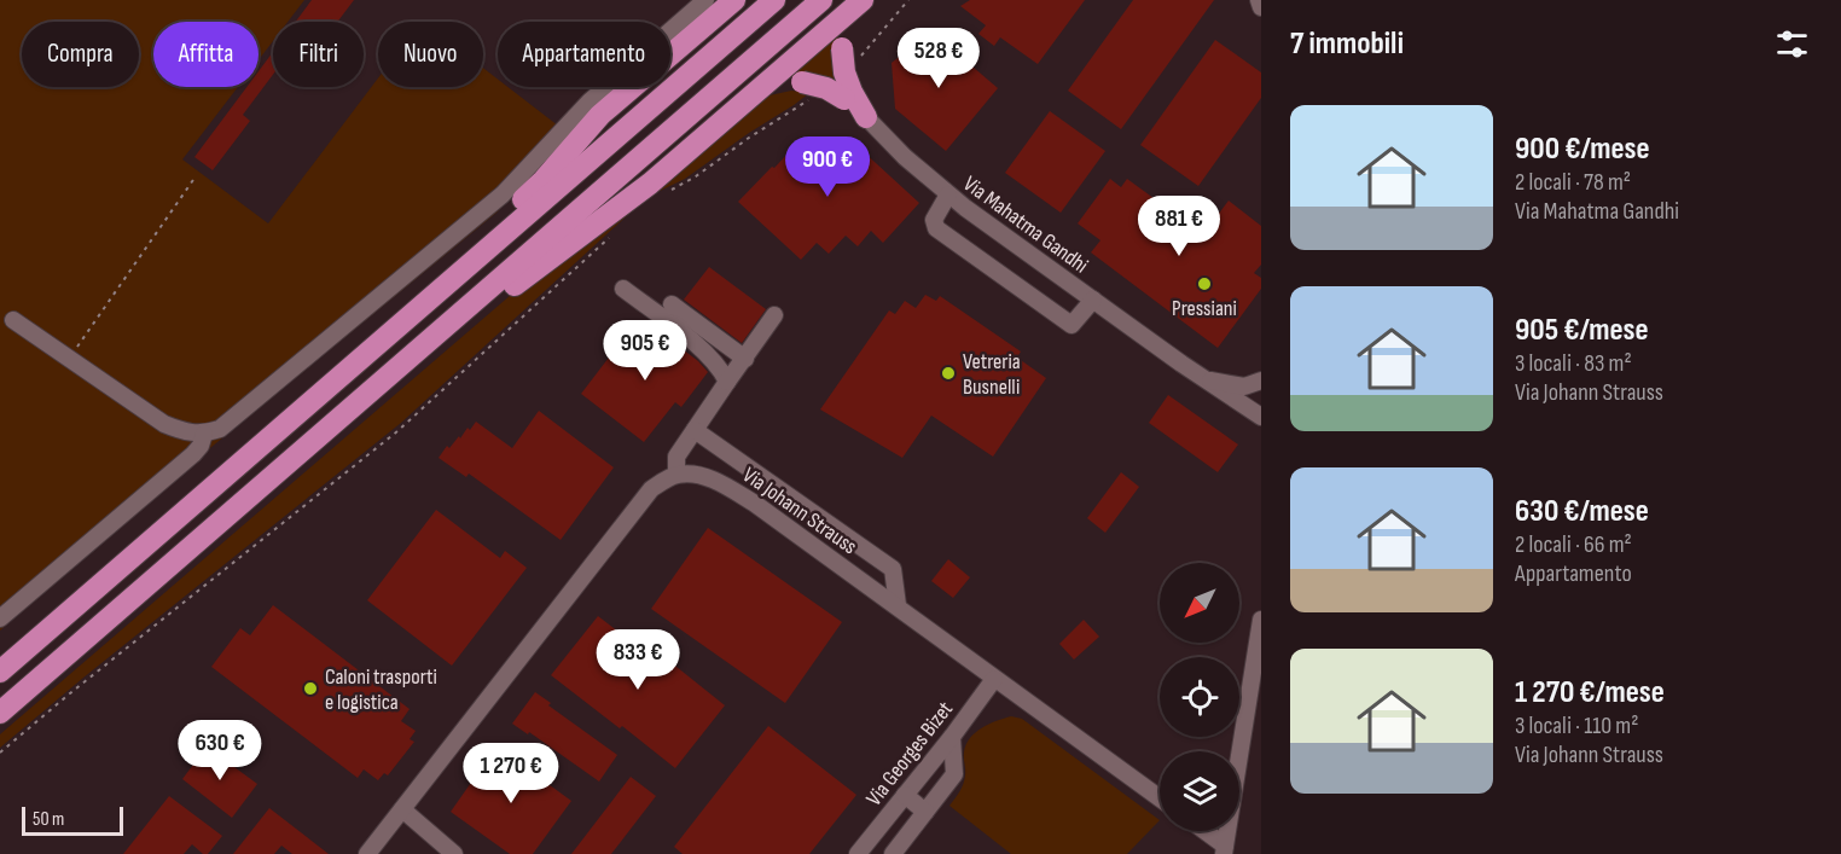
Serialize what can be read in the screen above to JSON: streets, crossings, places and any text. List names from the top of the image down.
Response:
{
  "streets": {
    "street": ["Via Mahatma Gandhi", "Via Johann Strauss", "Via Georges Bizet"]
  },
  "crossings": [
    ["Via Johann Strauss", "Via Georges Bizet"]
  ],
  "places": ["Pressiani", "Vetreria Busnelli", "Caloni trasporti e logistica"],
  "scale_bar": "50 m",
  "north": "bottom left",
  "page": {
    "heading": "7 immobili",
    "chip": [
      "Compra",
      "Affitta",
      "Filtri",
      "Nuovo",
      "Appartamento"
    ],
    "price": [
      "528 €",
      "900 €",
      "881 €",
      "905 €",
      "833 €",
      "630 €",
      "1 270 €"
    ],
    "list": [
      {
        "name": "900 €/mese",
        "note": "2 locali · 78 m² · Via Mahatma Gandhi"
      },
      {
        "name": "905 €/mese",
        "note": "3 locali · 83 m² · Via Johann Strauss"
      },
      {
        "name": "630 €/mese",
        "note": "2 locali · 66 m² · Appartamento"
      },
      {
        "name": "1 270 €/mese",
        "note": "3 locali · 110 m² · Via Johann Strauss"
      }
    ],
    "scale": "50 m"
  }
}
